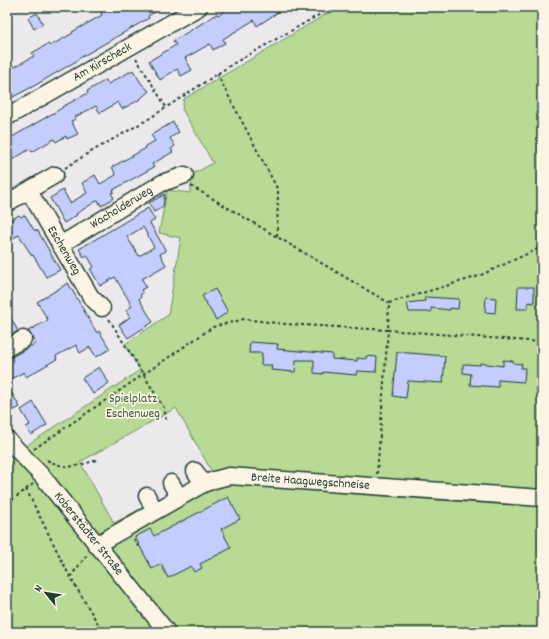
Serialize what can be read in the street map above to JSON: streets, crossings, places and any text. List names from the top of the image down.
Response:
{
  "streets": {
    "street": [
      "Am Kirscheck",
      "Wacholderweg",
      "Eschenweg",
      "Breite Haagwegschneise",
      "Koberstädter Straße"
    ]
  },
  "crossings": [
    ["Wacholderweg", "Eschenweg"],
    ["Breite Haagwegschneise", "Koberstädter Straße"]
  ],
  "parks": ["Spielplatz Eschenweg"],
  "north": "top left"
}
